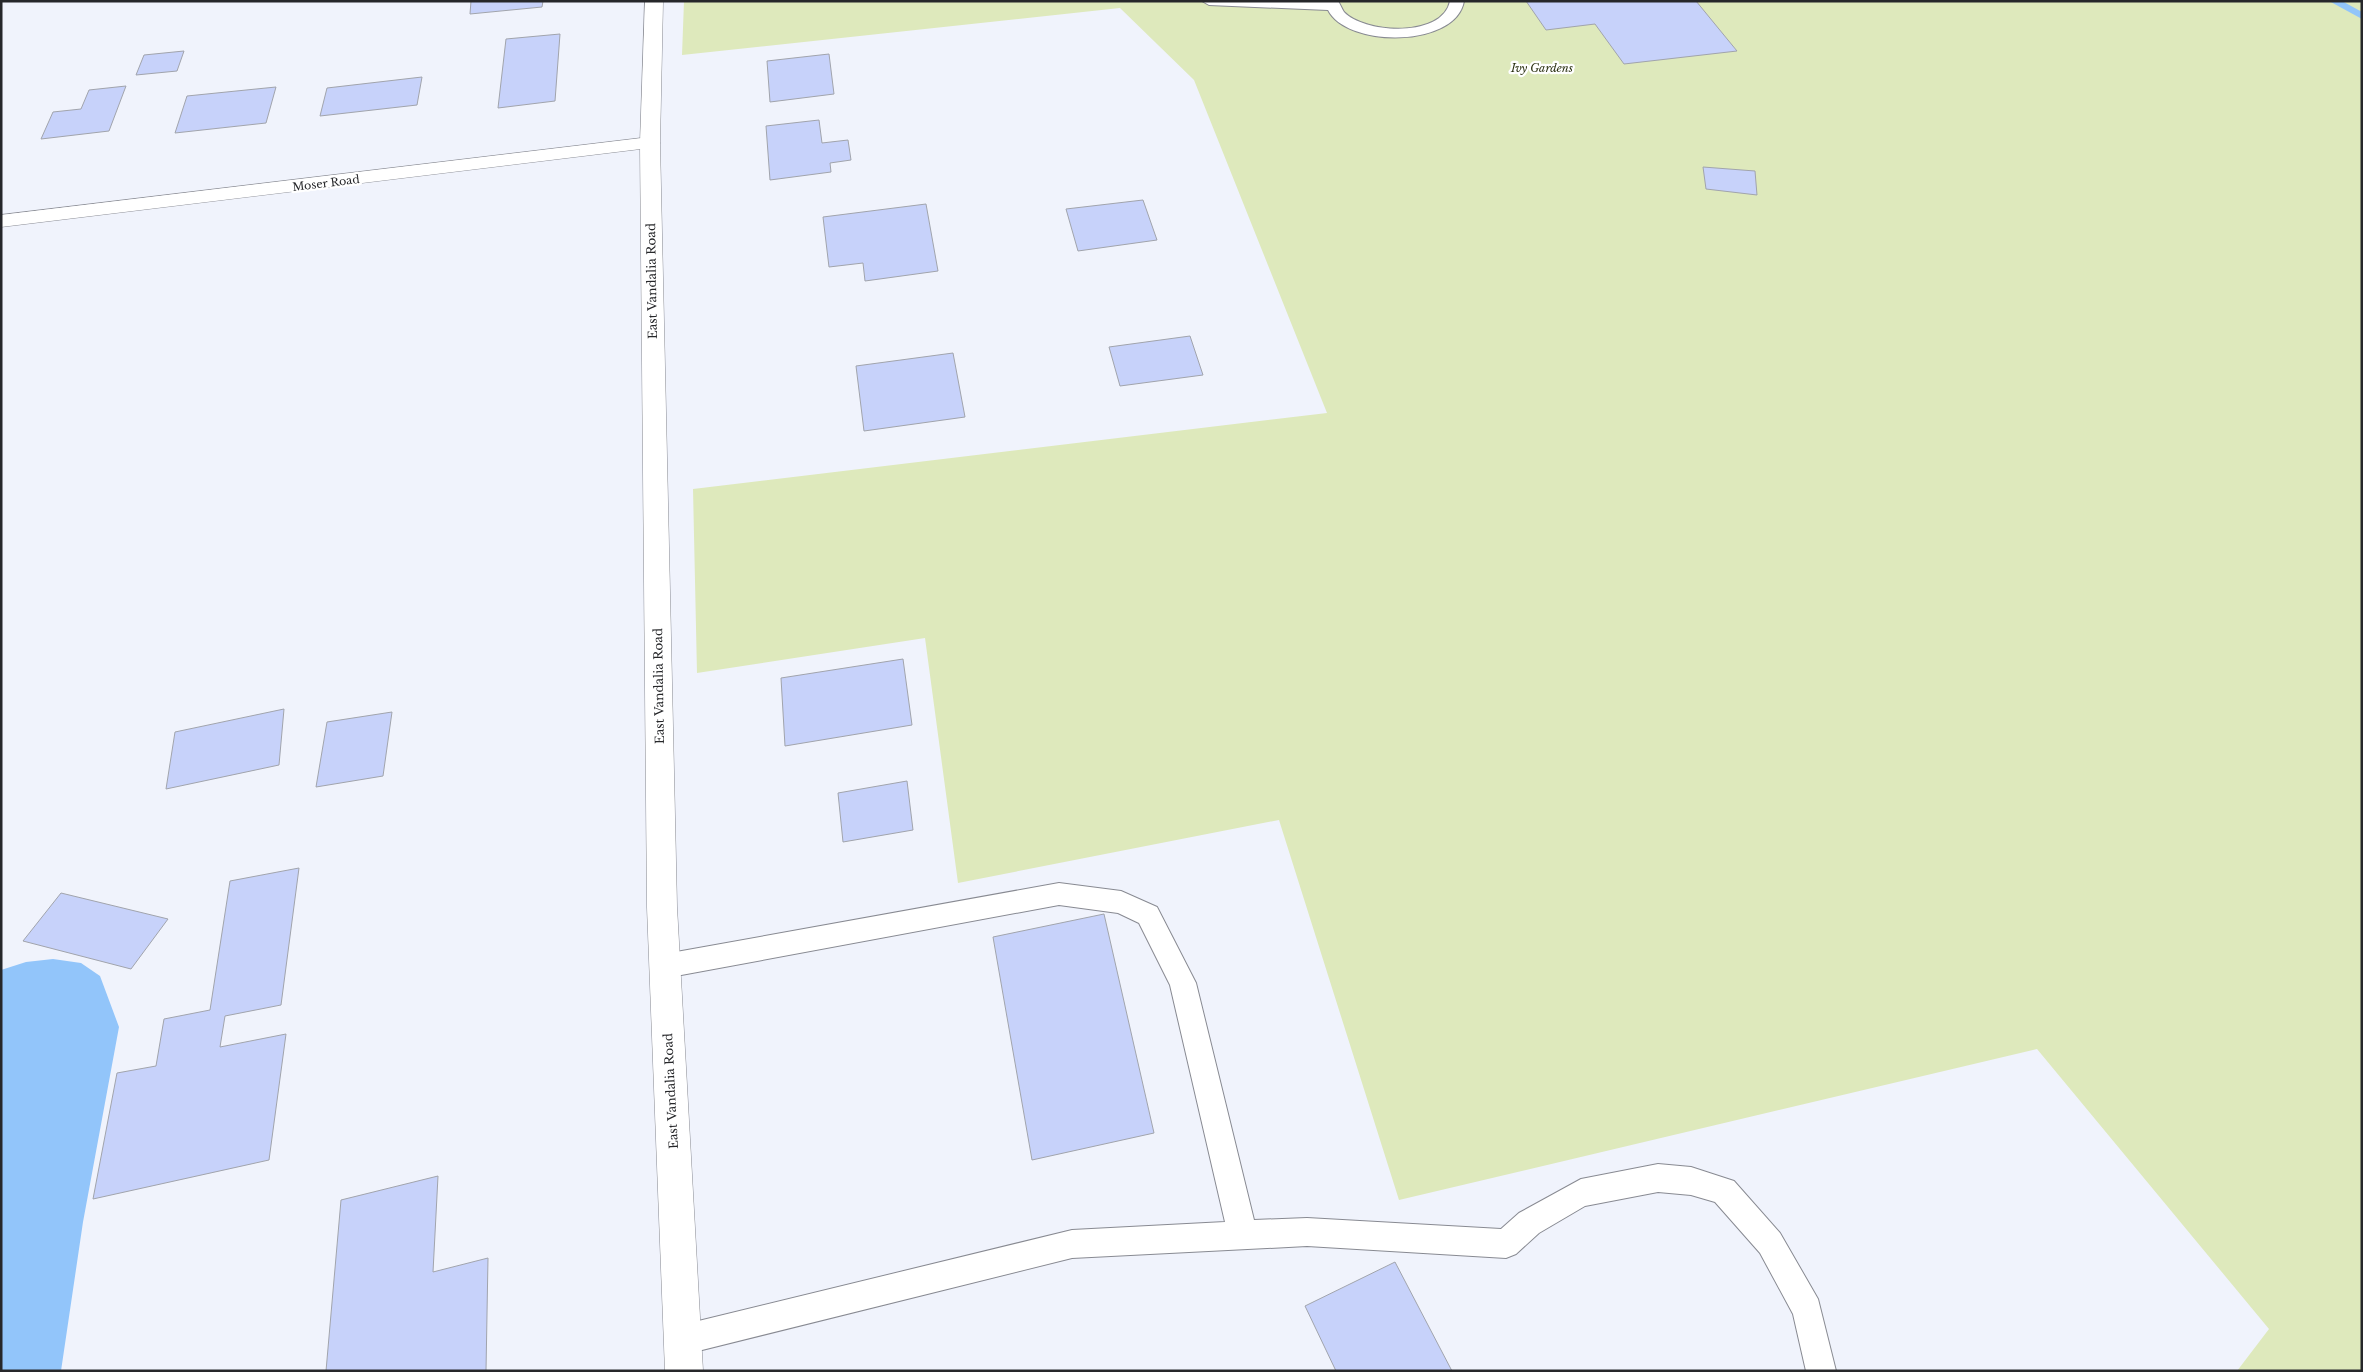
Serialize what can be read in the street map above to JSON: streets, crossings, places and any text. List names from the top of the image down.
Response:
{
  "streets": {
    "street": ["Moser Road", "East Vandalia Road"]
  },
  "crossings": [
    ["Moser Road", "East Vandalia Road"]
  ],
  "parks": ["Ivy Gardens"]
}
